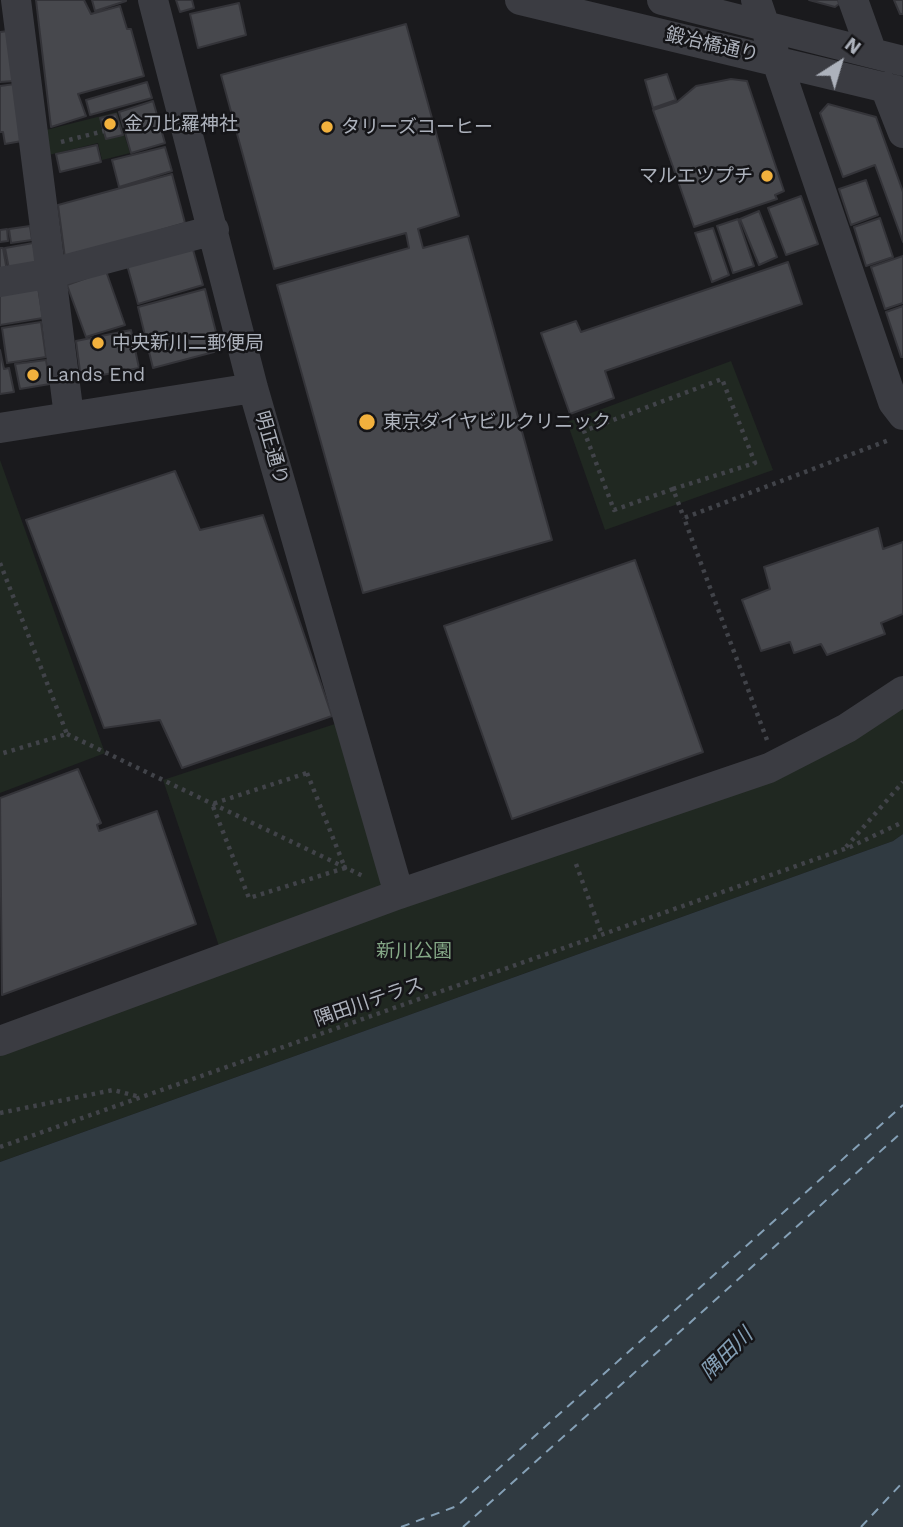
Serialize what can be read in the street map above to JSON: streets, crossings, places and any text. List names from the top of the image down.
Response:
{
  "streets": {
    "street": ["鍛冶橋通り", "明正通り"],
    "path": ["隅田川テラス"]
  },
  "water": ["隅田川"],
  "parks": ["新川公園"],
  "places": [
    "金刀比羅神社",
    "タリーズコーヒー",
    "マルエツプチ",
    "中央新川二郵便局",
    "Lands End",
    "東京ダイヤビルクリニック"
  ],
  "north": "top right"
}
